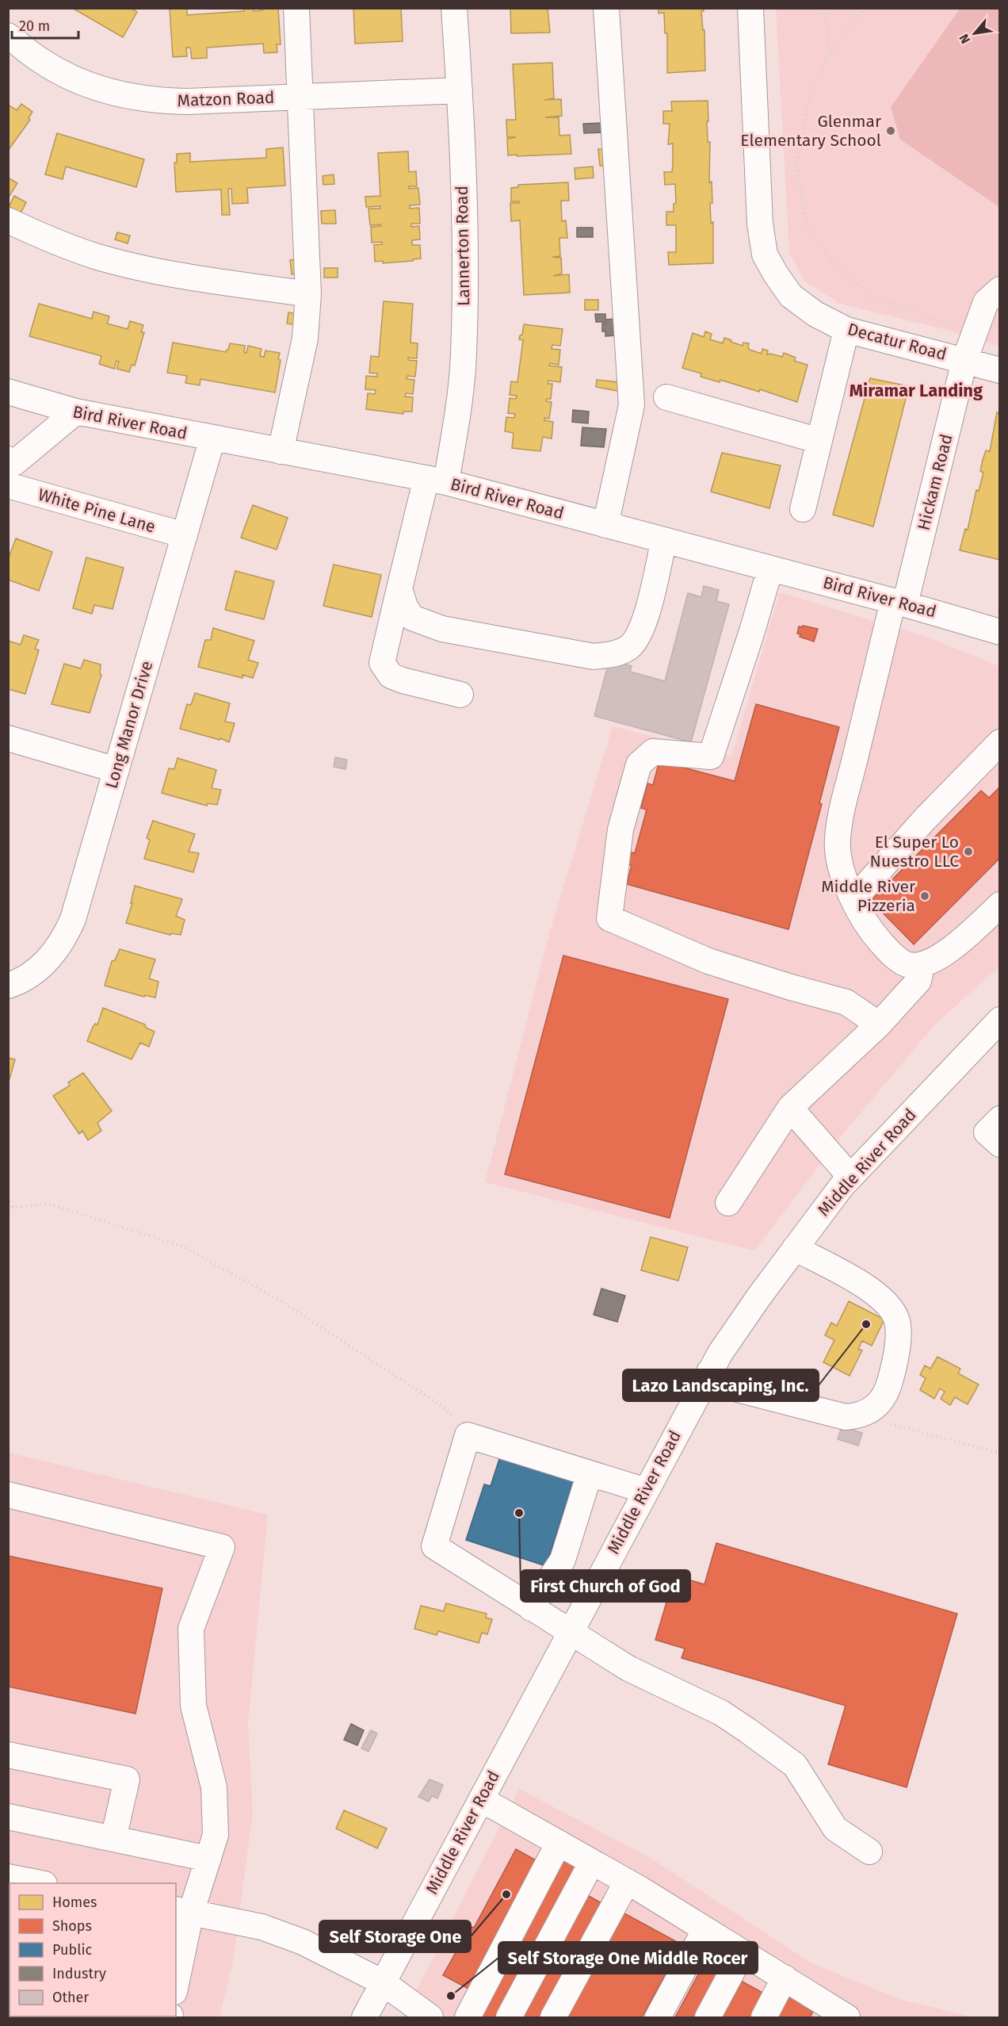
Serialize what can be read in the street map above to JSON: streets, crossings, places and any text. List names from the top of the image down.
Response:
{
  "streets": {
    "street": [
      "Matzon Road",
      "Lannerton Road",
      "Decatur Road",
      "Bird River Road",
      "Hickam Road",
      "White Pine Lane",
      "Long Manor Drive",
      "Middle River Road"
    ]
  },
  "crossings": [
    ["Matzon Road", "Lannerton Road"],
    ["Lannerton Road", "Bird River Road"],
    ["Decatur Road", "Hickam Road"],
    ["Bird River Road", "Hickam Road"],
    ["Bird River Road", "Long Manor Drive"],
    ["White Pine Lane", "Long Manor Drive"]
  ],
  "districts": ["Miramar Landing"],
  "places": [
    "Glenmar Elementary School",
    "El Super Lo Nuestro LLC",
    "Middle River Pizzeria",
    "Lazo Landscaping, Inc.",
    "First Church of God",
    "Self Storage One",
    "Self Storage One Middle Rocer"
  ],
  "legend": [
    "Homes",
    "Shops",
    "Public",
    "Industry",
    "Other"
  ],
  "scale_bar": "20 m",
  "north": "bottom left"
}
